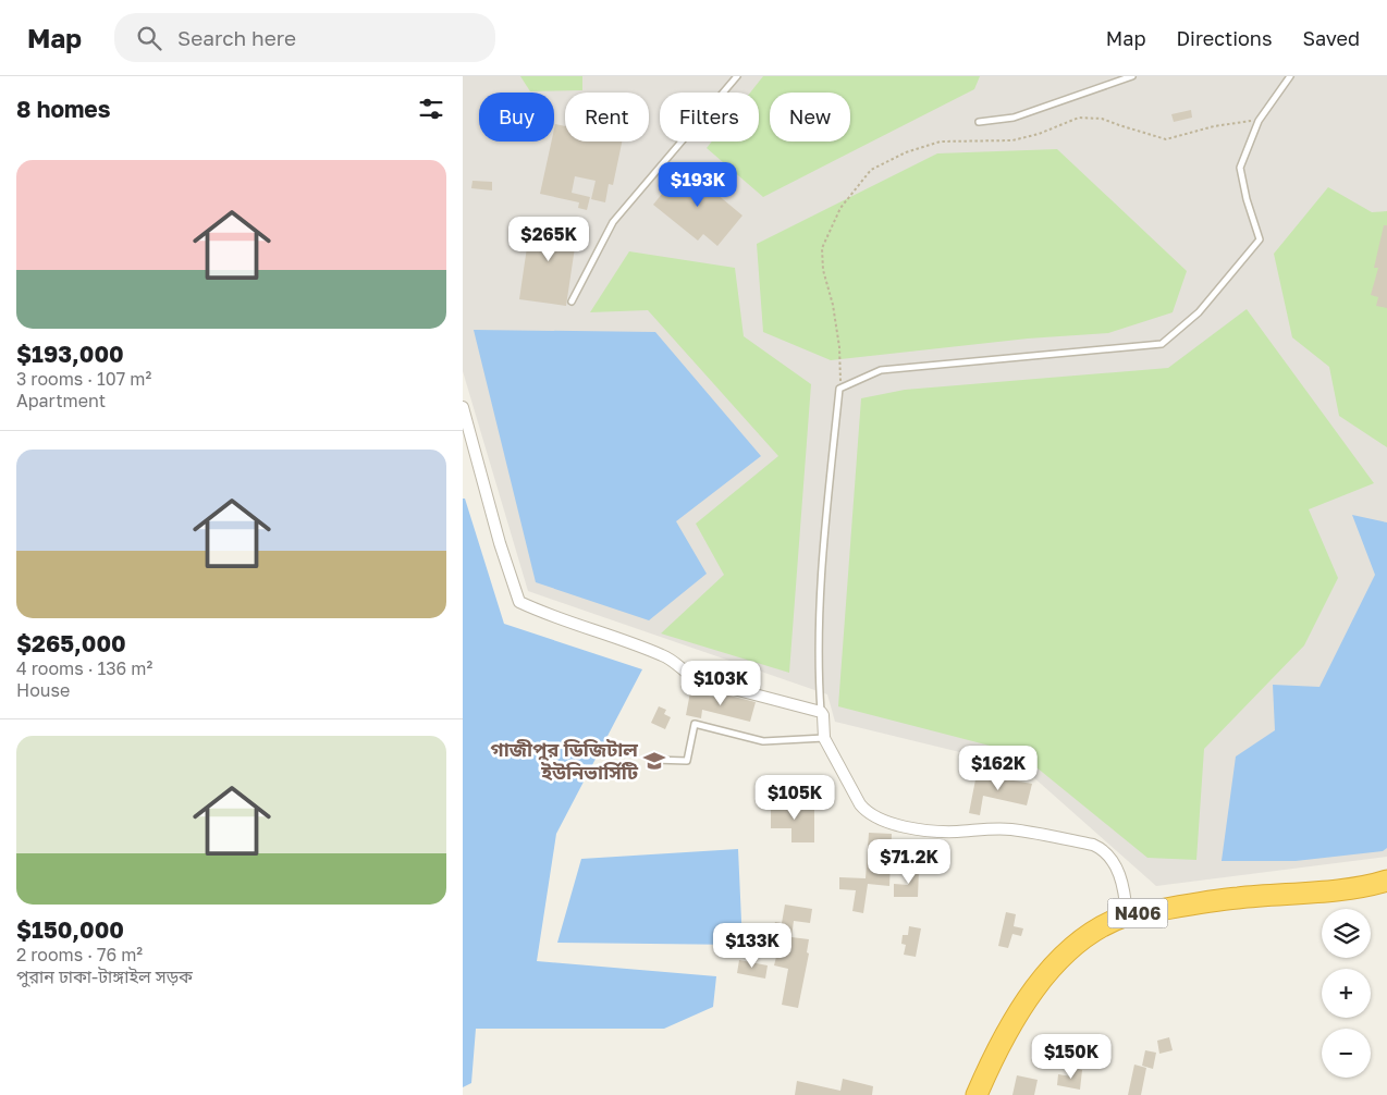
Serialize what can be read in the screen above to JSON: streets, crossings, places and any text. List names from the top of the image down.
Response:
{
  "streets": {
    "highway": ["N406"]
  },
  "places": {
    "school or university": ["গাজীপুর ডিজিটাল ইউনিভার্সিটি"]
  },
  "page": {
    "header": "Map",
    "search": "Search here",
    "nav": ["Map", "Directions", "Saved"],
    "heading": "8 homes",
    "chip": [
      "Buy",
      "Rent",
      "Filters",
      "New"
    ],
    "list": [
      {
        "name": "$193,000",
        "note": "3 rooms · 107 m² · Apartment"
      },
      {
        "name": "$265,000",
        "note": "4 rooms · 136 m² · House"
      },
      {
        "name": "$150,000",
        "note": "2 rooms · 76 m² · পুরান ঢাকা-টাঙ্গাইল সড়ক"
      }
    ],
    "price": [
      "$193K",
      "$265K",
      "$103K",
      "$162K",
      "$105K",
      "$71.2K",
      "$133K",
      "$150K"
    ],
    "map_buttons": ["+", "−"]
  }
}
